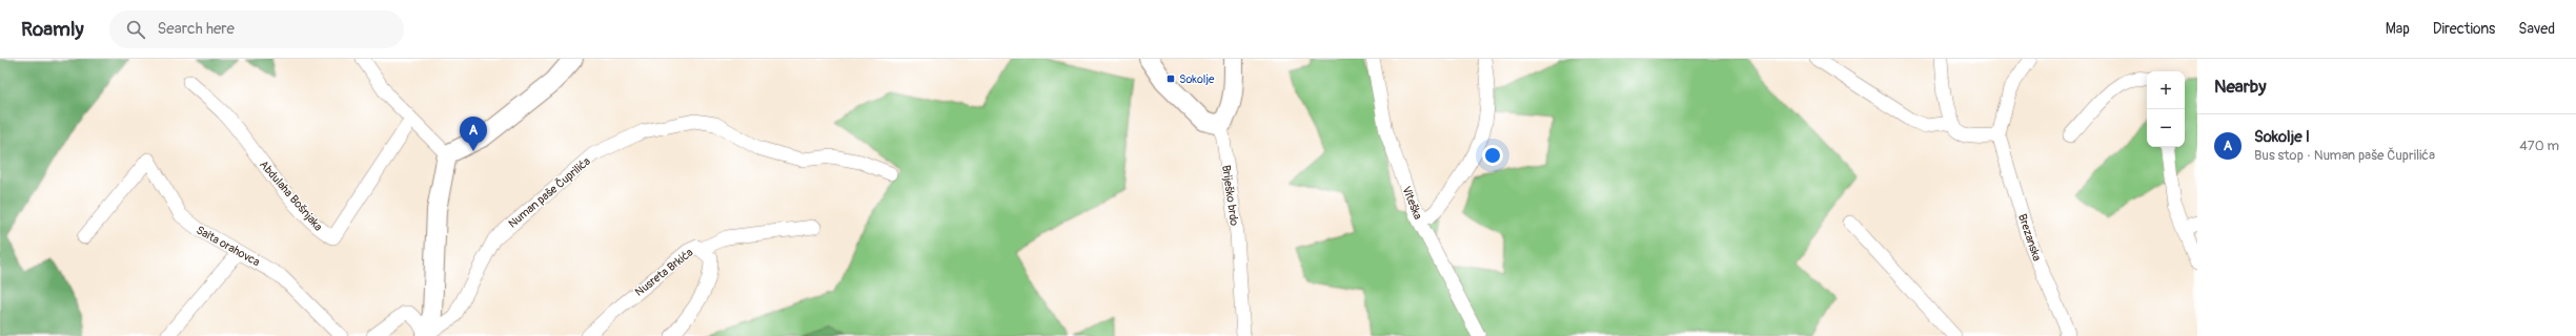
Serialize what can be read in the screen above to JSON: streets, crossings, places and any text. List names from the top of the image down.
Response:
{
  "streets": {
    "street": [
      "Numan paše Čuprilića",
      "Abdulaha Bošnjaka",
      "Briješko brdo",
      "Viteška",
      "Brezanska",
      "Saita orahovca",
      "Nusreta Brkića"
    ]
  },
  "places": {
    "transit": ["Sokolje"]
  },
  "page": {
    "header": "Roamly",
    "search": "Search here",
    "nav": ["Map", "Directions", "Saved"],
    "heading": "Nearby",
    "map_buttons": ["+", "−"],
    "list": [
      {
        "mark": "A",
        "name": "Sokolje I",
        "note": "Bus stop · Numan paše Čuprilića",
        "value": "470 m"
      }
    ],
    "pins": "A"
  }
}
